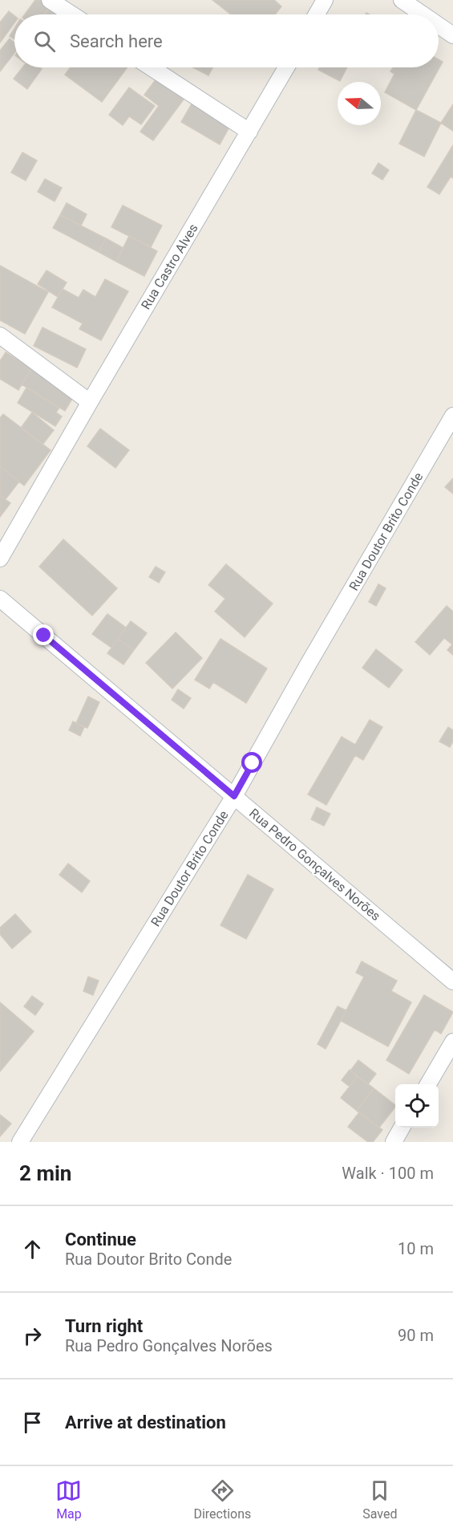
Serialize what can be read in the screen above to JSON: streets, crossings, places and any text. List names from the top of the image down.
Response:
{
  "streets": {
    "street": ["Rua Castro Alves", "Rua Doutor Brito Conde", "Rua Pedro Gonçalves Norões"]
  },
  "crossings": [
    ["Rua Doutor Brito Conde", "Rua Pedro Gonçalves Norões"]
  ],
  "north": "left",
  "page": {
    "search": "Search here",
    "heading": ["2 min", "Walk · 100 m"],
    "list": [
      ["Continue", "Rua Doutor Brito Conde", "10 m"],
      ["Turn right", "Rua Pedro Gonçalves Norões", "90 m"],
      "Arrive at destination"
    ],
    "nav": ["Map", "Directions", "Saved"]
  }
}
